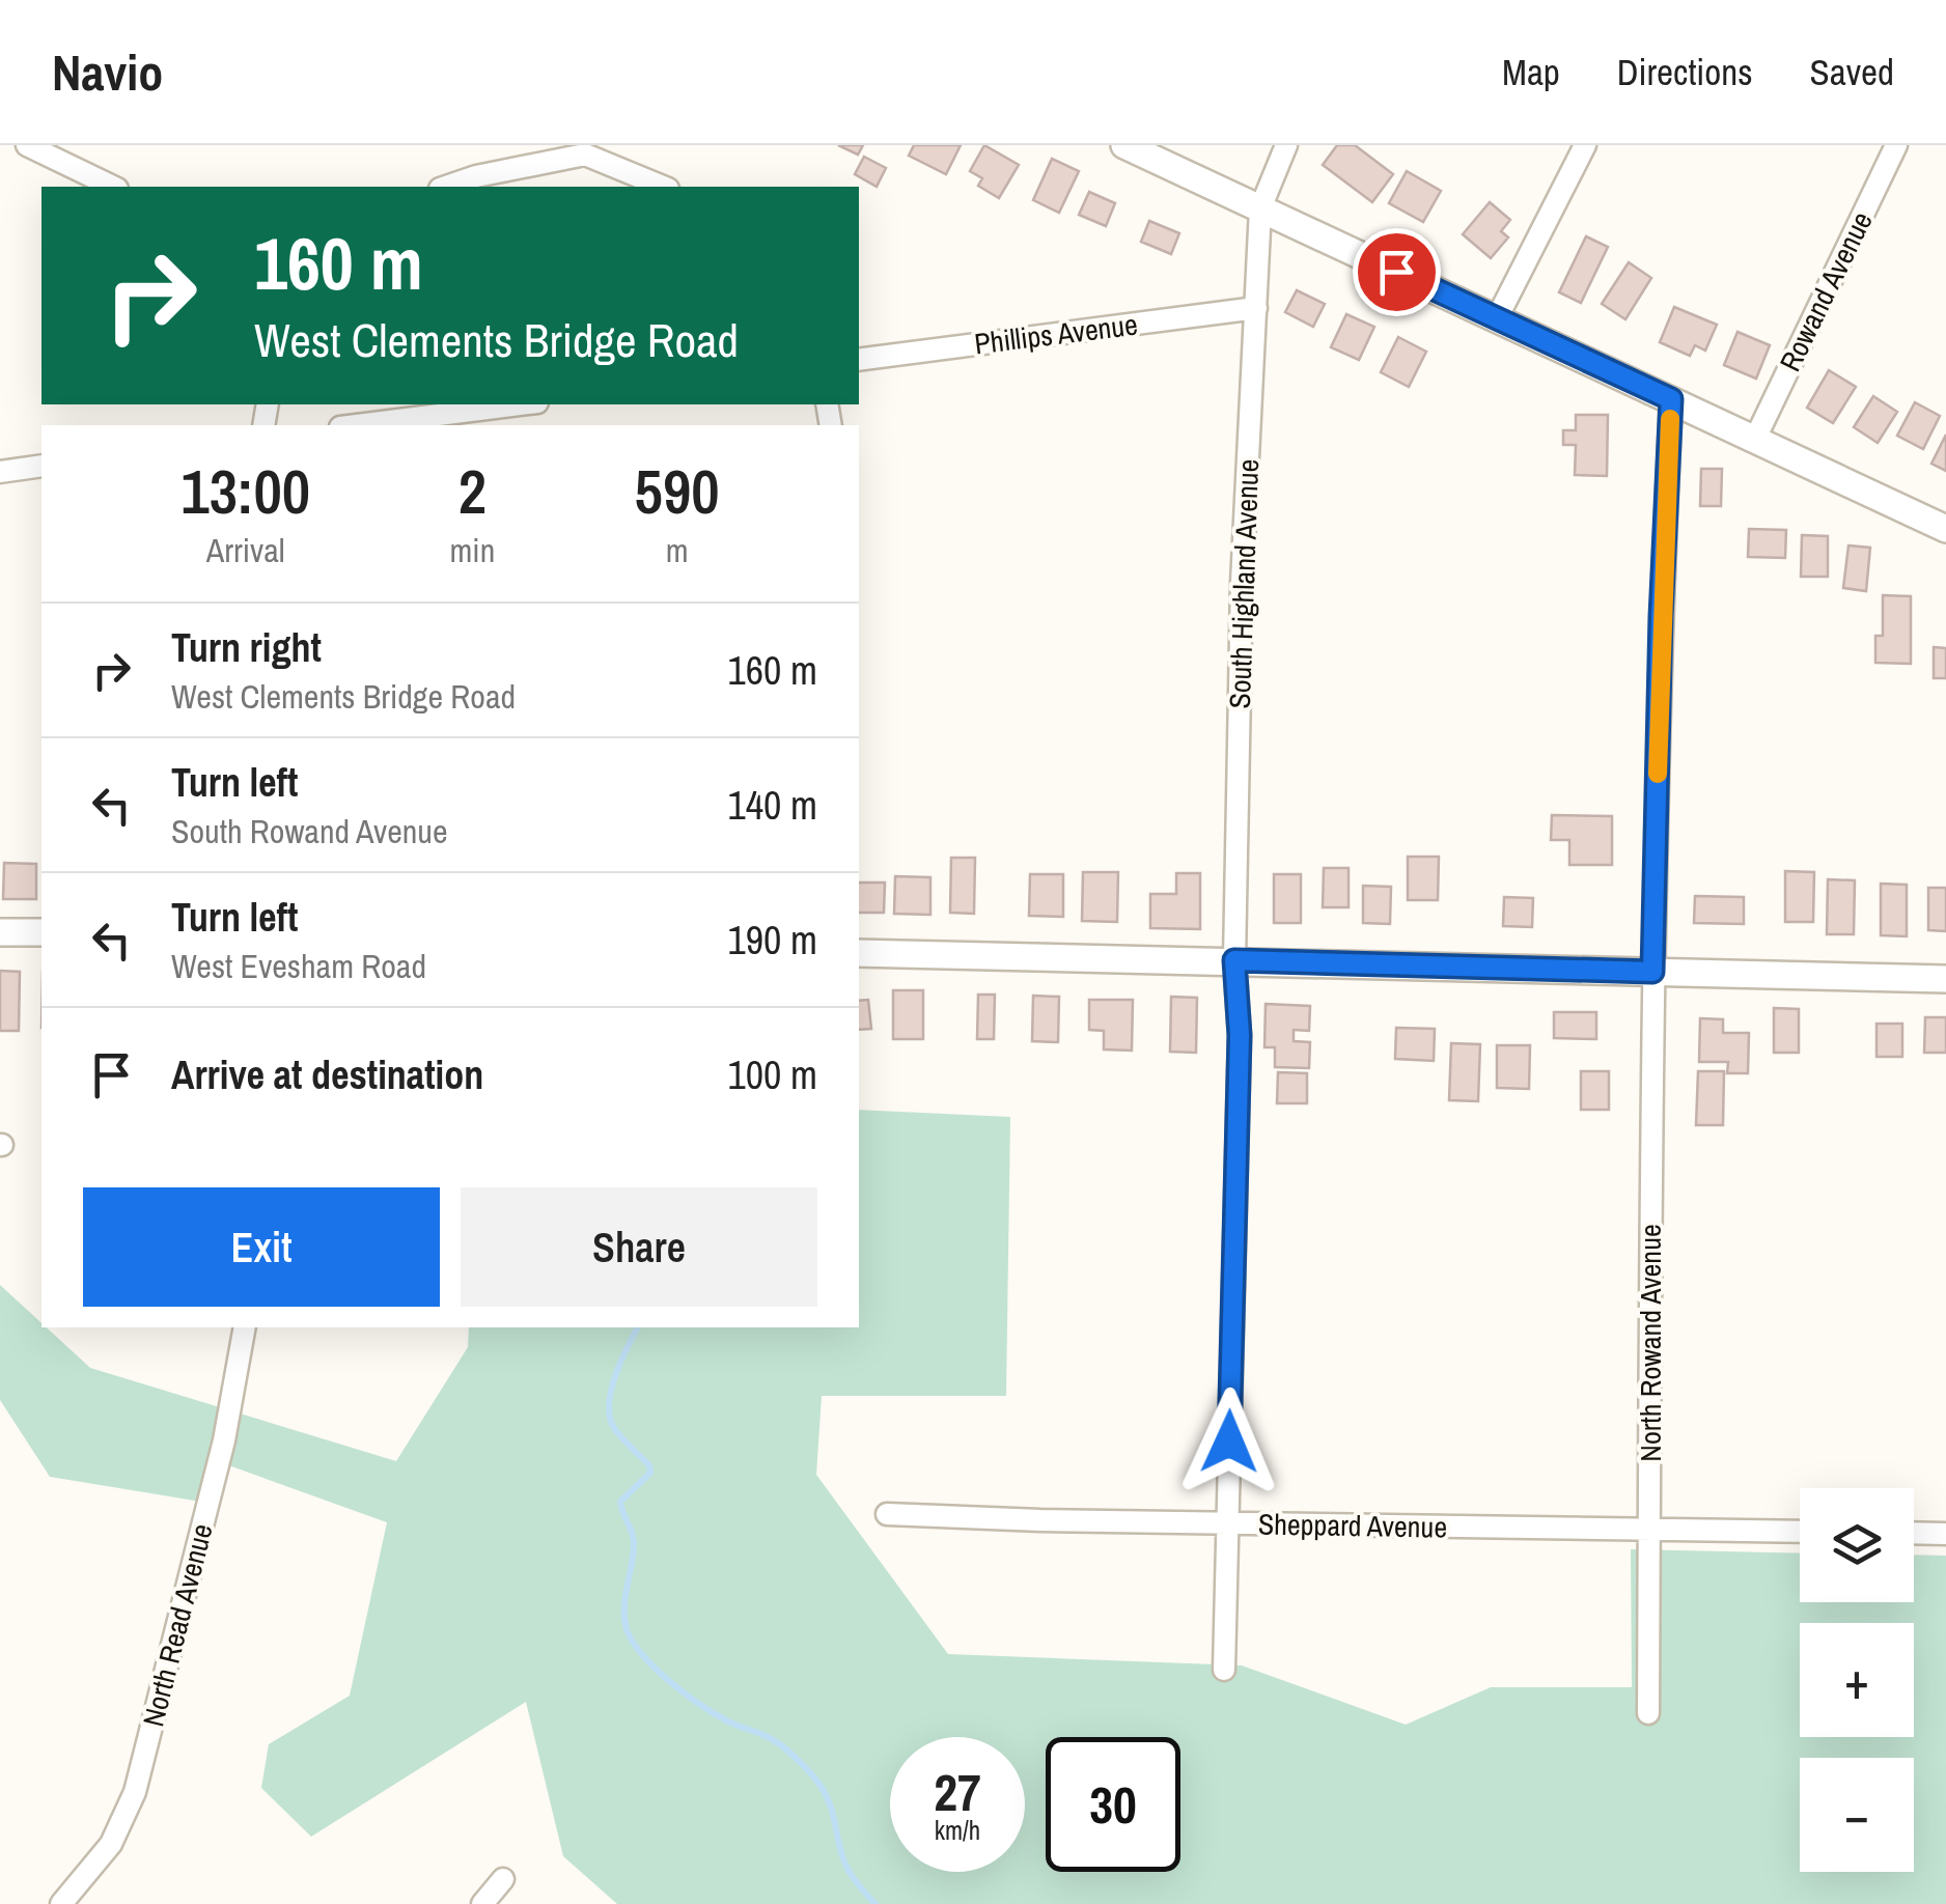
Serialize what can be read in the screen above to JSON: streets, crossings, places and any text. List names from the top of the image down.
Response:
{
  "streets": {
    "street": [
      "Rowand Avenue",
      "Phillips Avenue",
      "South Highland Avenue",
      "North Rowand Avenue",
      "Sheppard Avenue",
      "North Read Avenue"
    ]
  },
  "crossings": [
    ["Phillips Avenue", "South Highland Avenue"],
    ["South Highland Avenue", "Sheppard Avenue"],
    ["North Rowand Avenue", "Sheppard Avenue"]
  ],
  "page": {
    "header": "Navio",
    "nav": ["Map", "Directions", "Saved"],
    "turn": ["160 m", "West Clements Bridge Road"],
    "eta": [
      "13:00",
      "Arrival",
      "2",
      "min",
      "590",
      "m"
    ],
    "list": [
      {
        "name": "Turn right",
        "note": "West Clements Bridge Road",
        "value": "160 m"
      },
      {
        "name": "Turn left",
        "note": "South Rowand Avenue",
        "value": "140 m"
      },
      {
        "name": "Turn left",
        "note": "West Evesham Road",
        "value": "190 m"
      },
      {
        "name": "Arrive at destination",
        "value": "100 m"
      }
    ],
    "buttons": ["Exit", "Share"],
    "map_buttons": ["+", "−"],
    "speed": "27 km/h",
    "limit": "30"
  }
}
